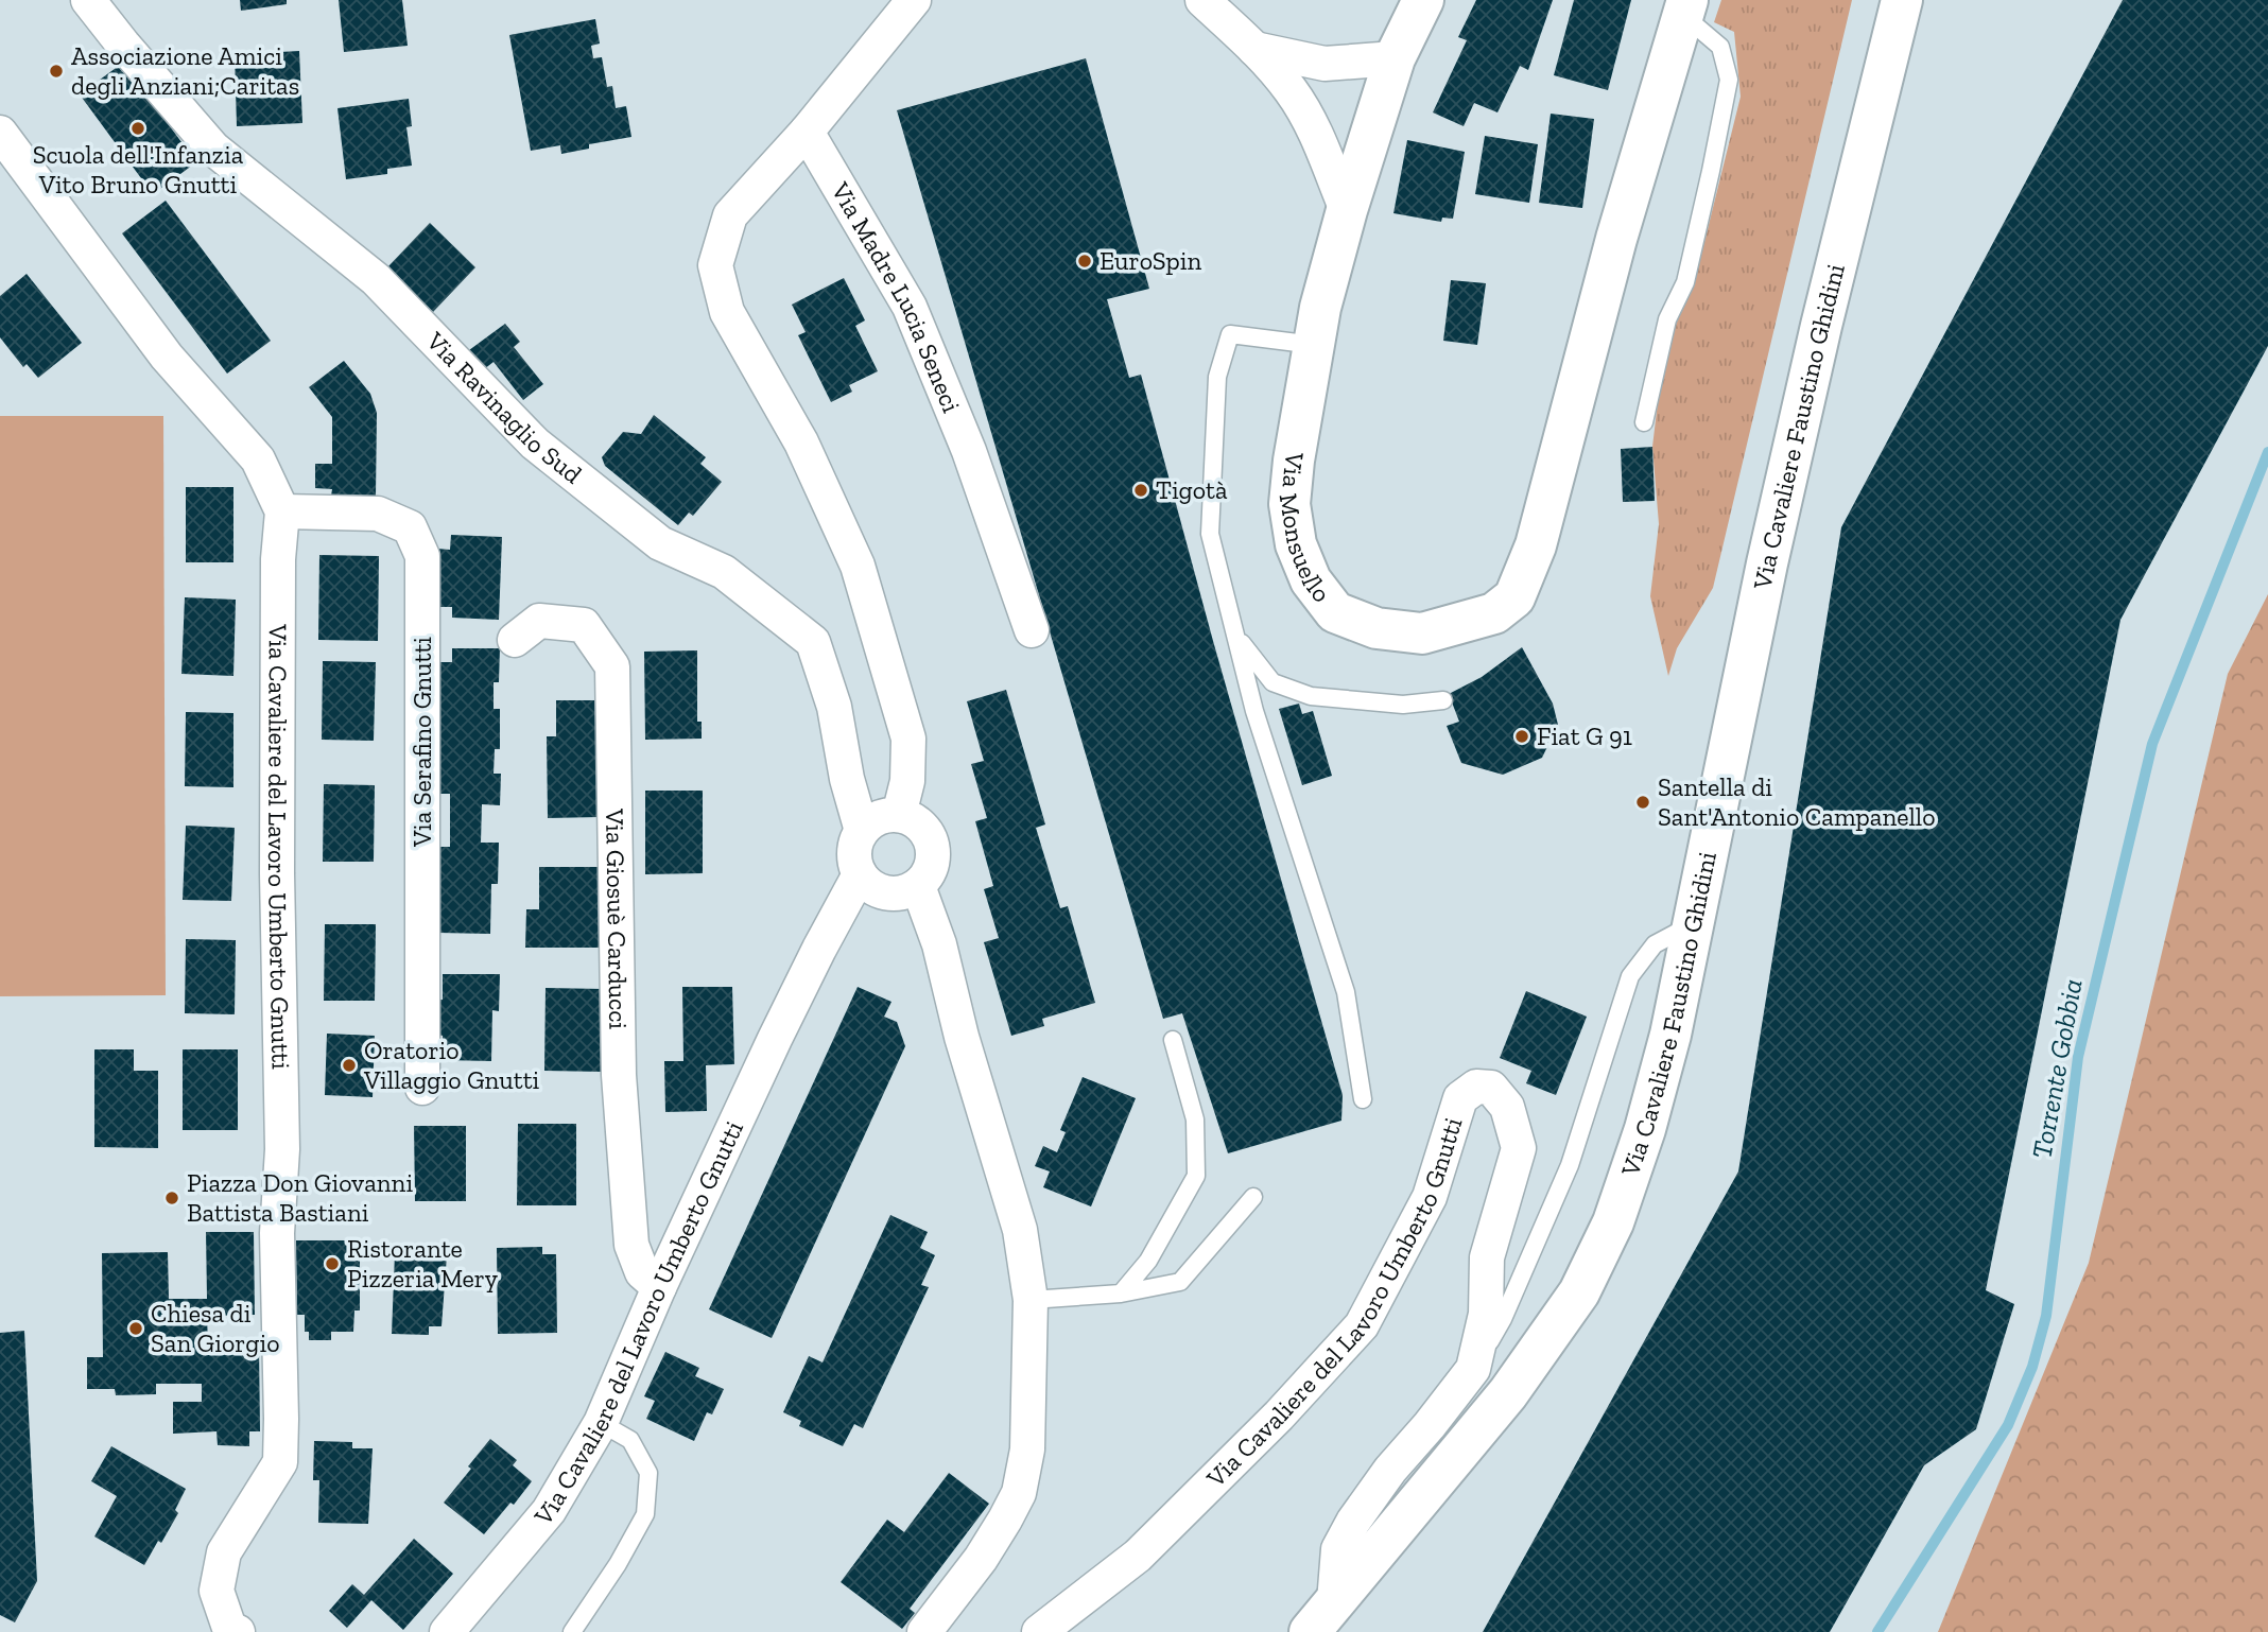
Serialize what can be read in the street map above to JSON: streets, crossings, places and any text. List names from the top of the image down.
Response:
{
  "streets": {
    "main road": ["Via Cavaliere Faustino Ghidini", "Via Monsuello"],
    "street": [
      "Via Madre Lucia Seneci",
      "Via Ravinaglio Sud",
      "Via Serafino Gnutti",
      "Via Cavaliere del Lavoro Umberto Gnutti",
      "Via Giosuè Carducci"
    ]
  },
  "crossings": [
    ["Via Ravinaglio Sud", "Via Cavaliere del Lavoro Umberto Gnutti"],
    ["Via Cavaliere Faustino Ghidini", "Via Cavaliere del Lavoro Umberto Gnutti"],
    ["Via Serafino Gnutti", "Via Cavaliere del Lavoro Umberto Gnutti"],
    ["Via Cavaliere del Lavoro Umberto Gnutti", "Via Giosuè Carducci"]
  ],
  "water": ["Torrente Gobbia"],
  "places": [
    "Associazione Amici degli Anziani;Caritas",
    "Scuola dell'Infanzia Vito Bruno Gnutti",
    "EuroSpin",
    "Tigotà",
    "Fiat G 91",
    "Santella di Sant'Antonio Campanello",
    "Oratorio Villaggio Gnutti",
    "Piazza Don Giovanni Battista Bastiani",
    "Ristorante Pizzeria Mery",
    "Chiesa di San Giorgio"
  ]
}
